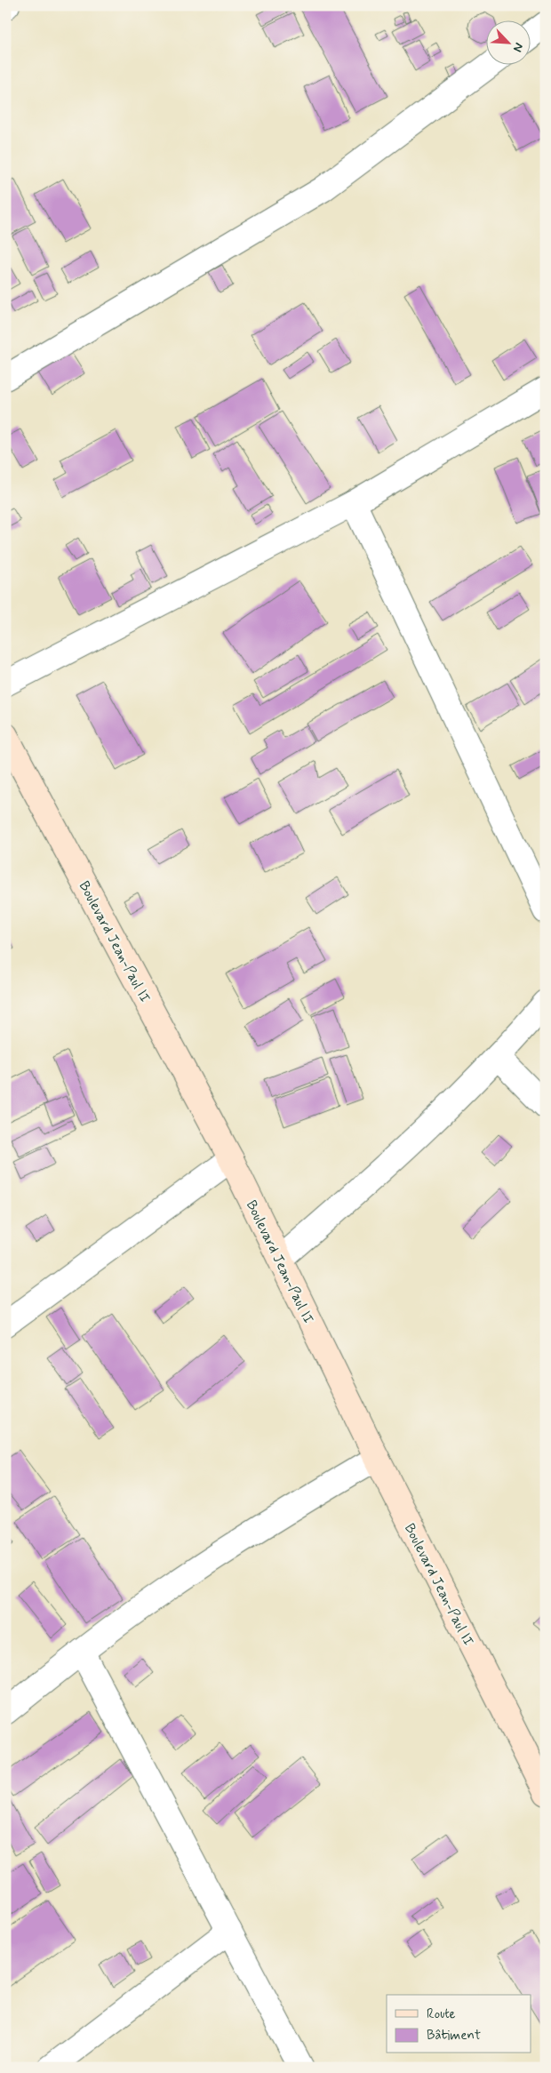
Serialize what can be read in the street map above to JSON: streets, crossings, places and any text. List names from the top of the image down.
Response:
{
  "streets": {
    "main road": ["Boulevard Jean-Paul II"]
  },
  "legend": ["Route", "Bâtiment"],
  "north": "bottom right"
}
